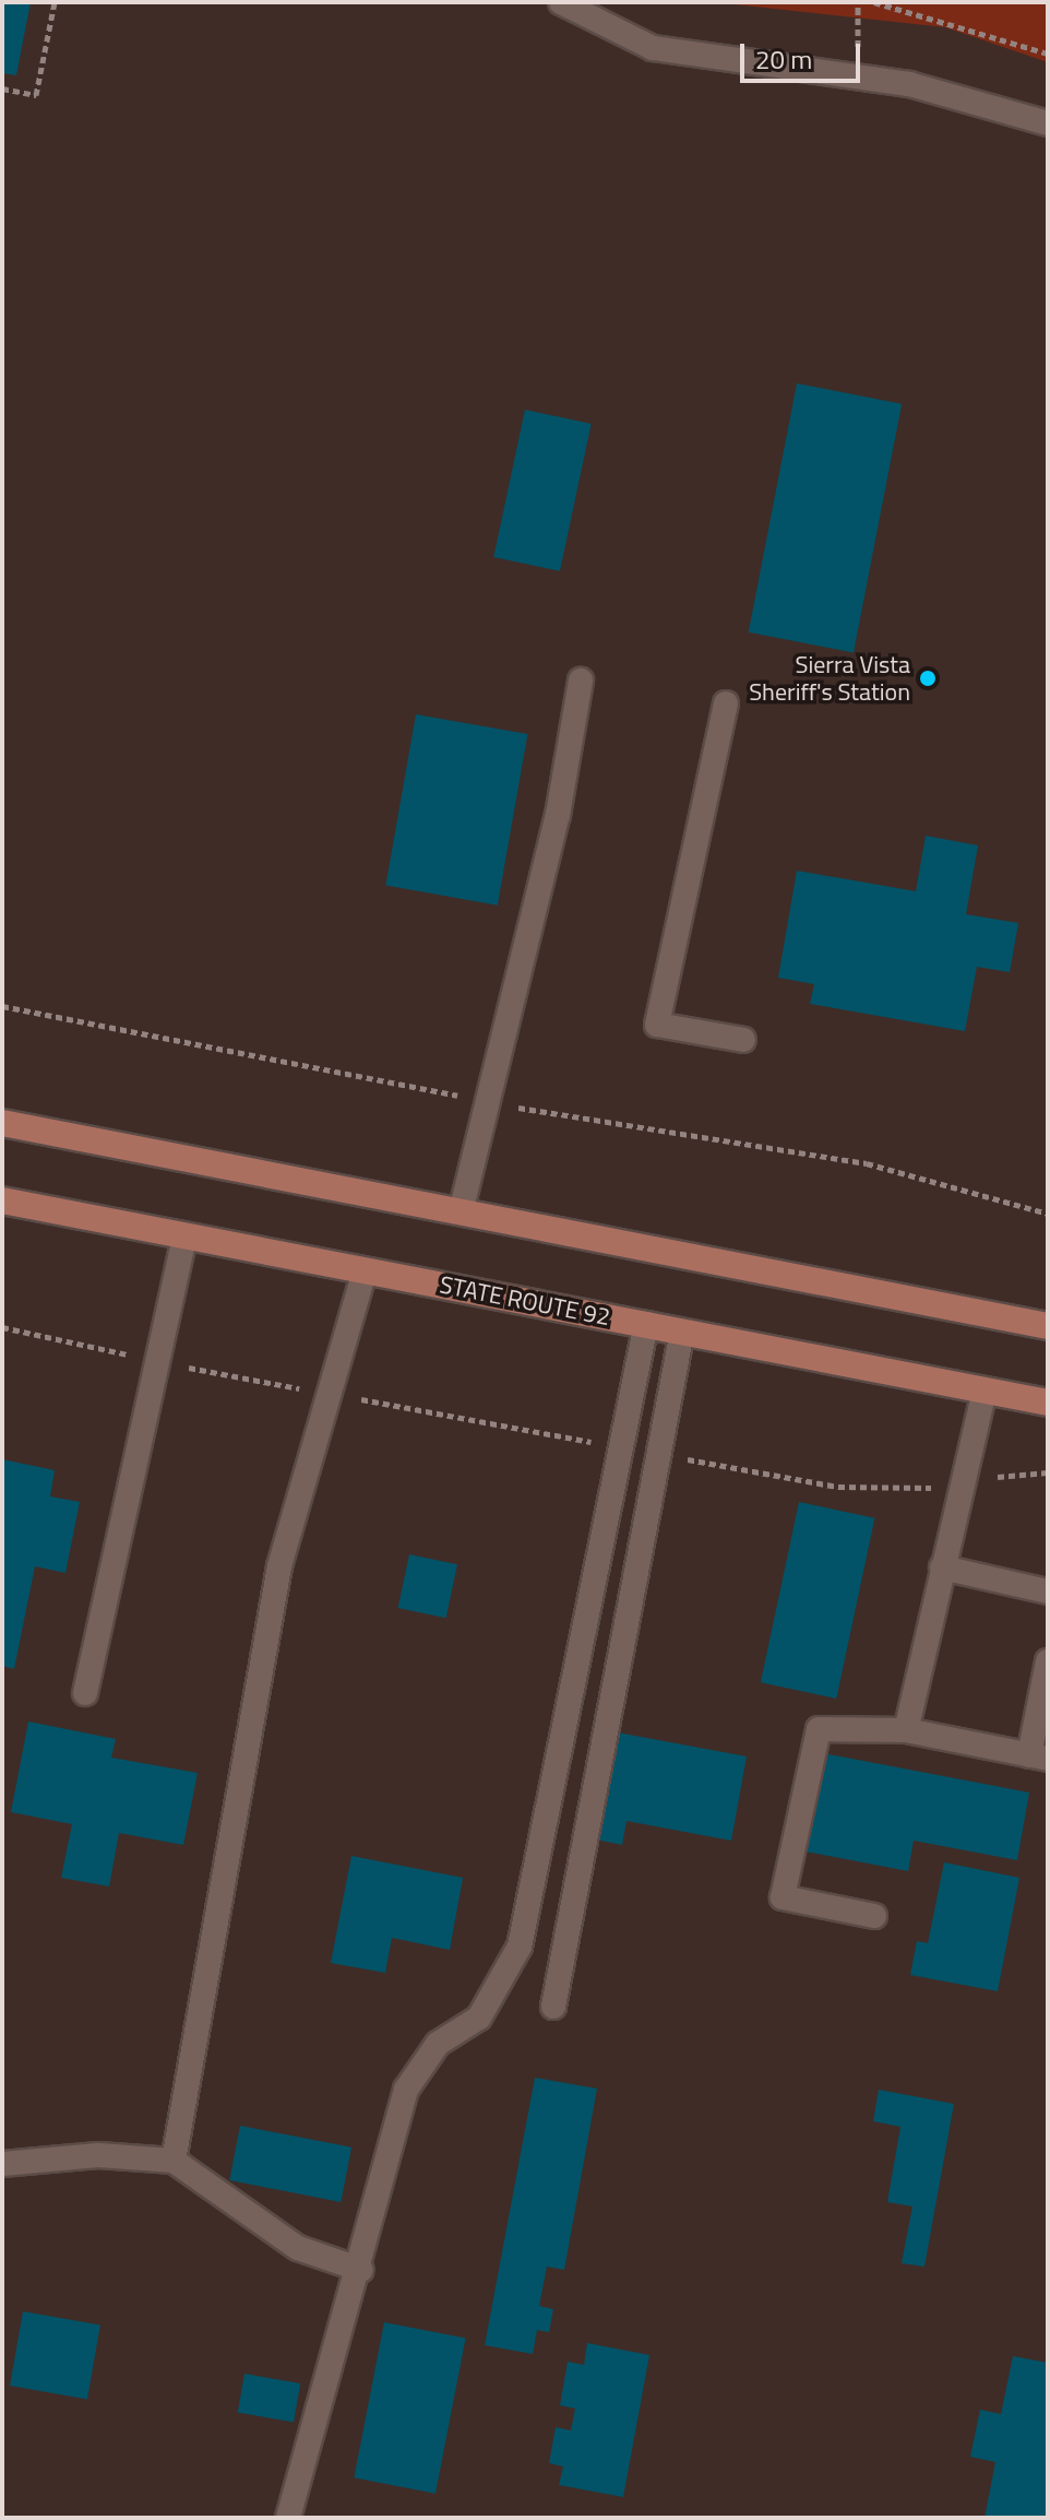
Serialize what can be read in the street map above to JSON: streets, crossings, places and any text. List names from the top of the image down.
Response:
{
  "streets": {
    "main road": ["STATE ROUTE 92"]
  },
  "places": ["Sierra Vista Sheriff's Station"],
  "scale_bar": "20 m"
}
